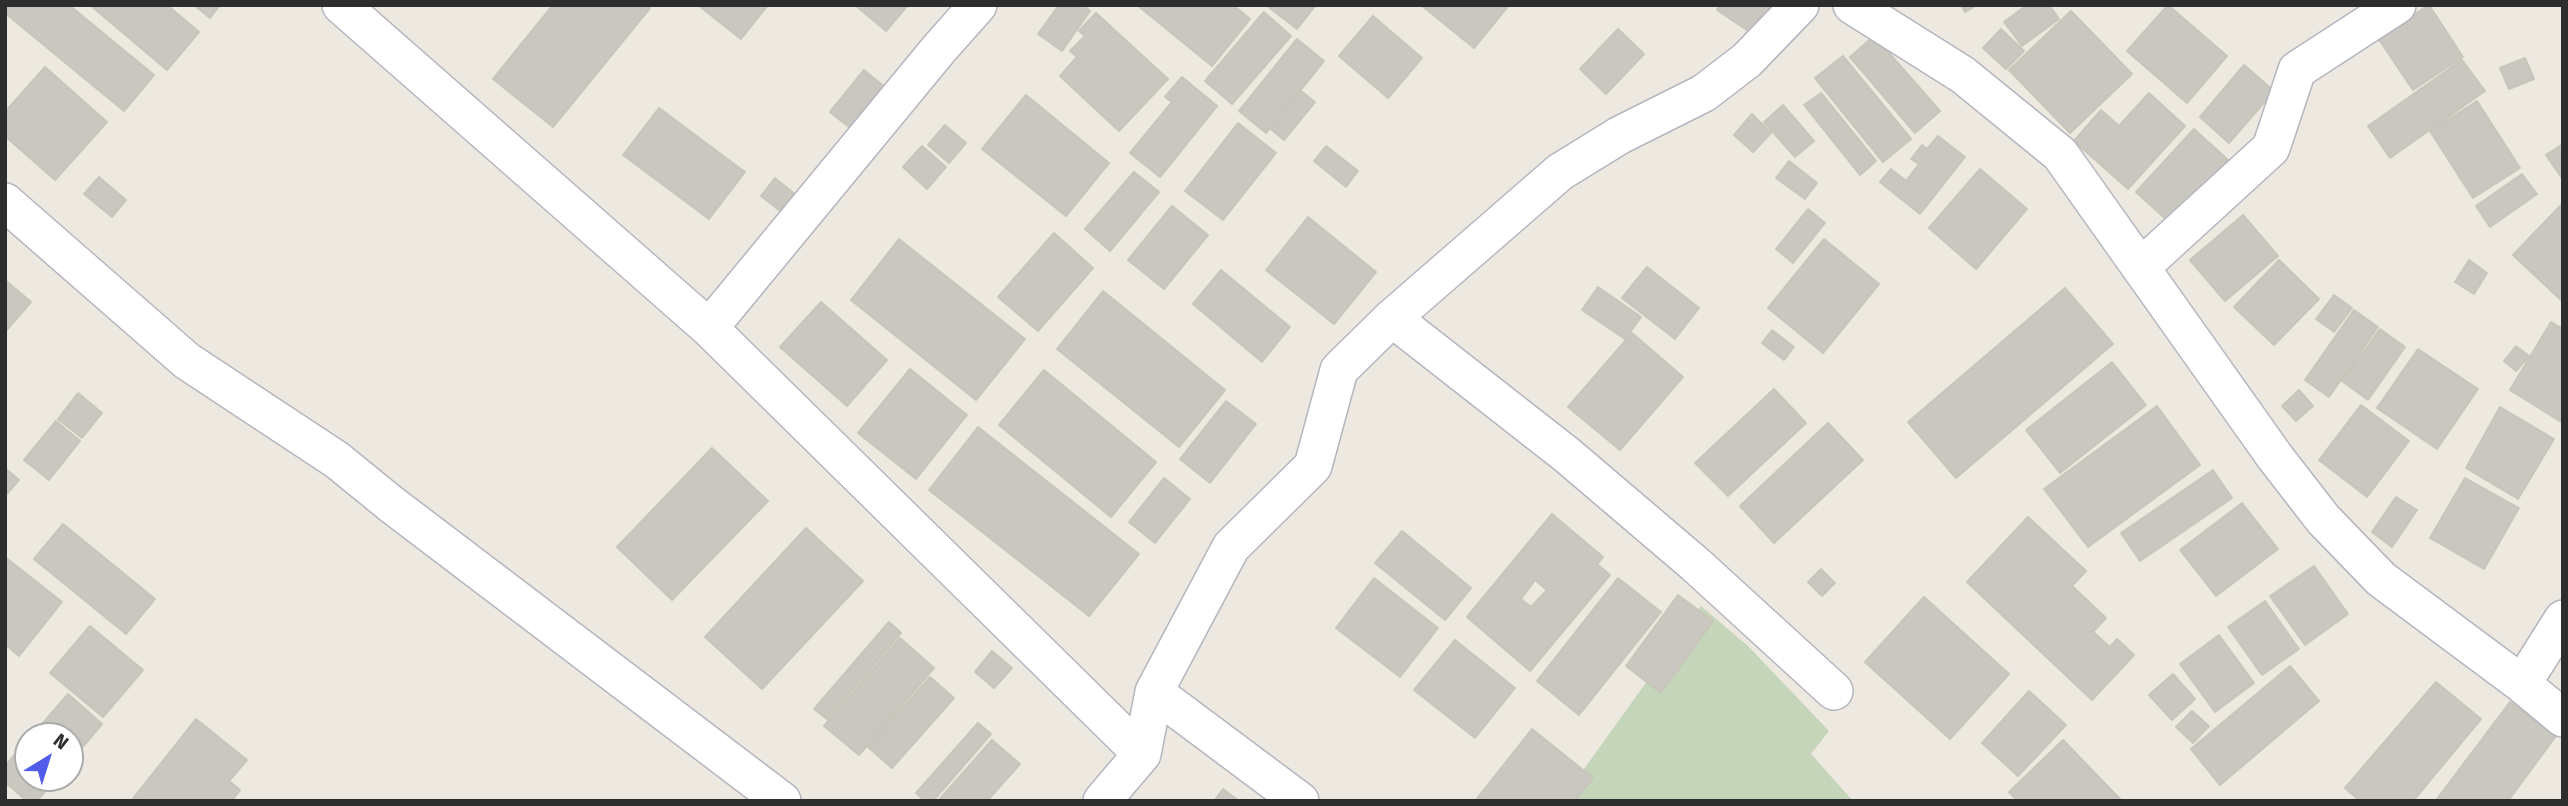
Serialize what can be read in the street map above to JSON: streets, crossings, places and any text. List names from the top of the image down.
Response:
{
  "north": "top right"
}
